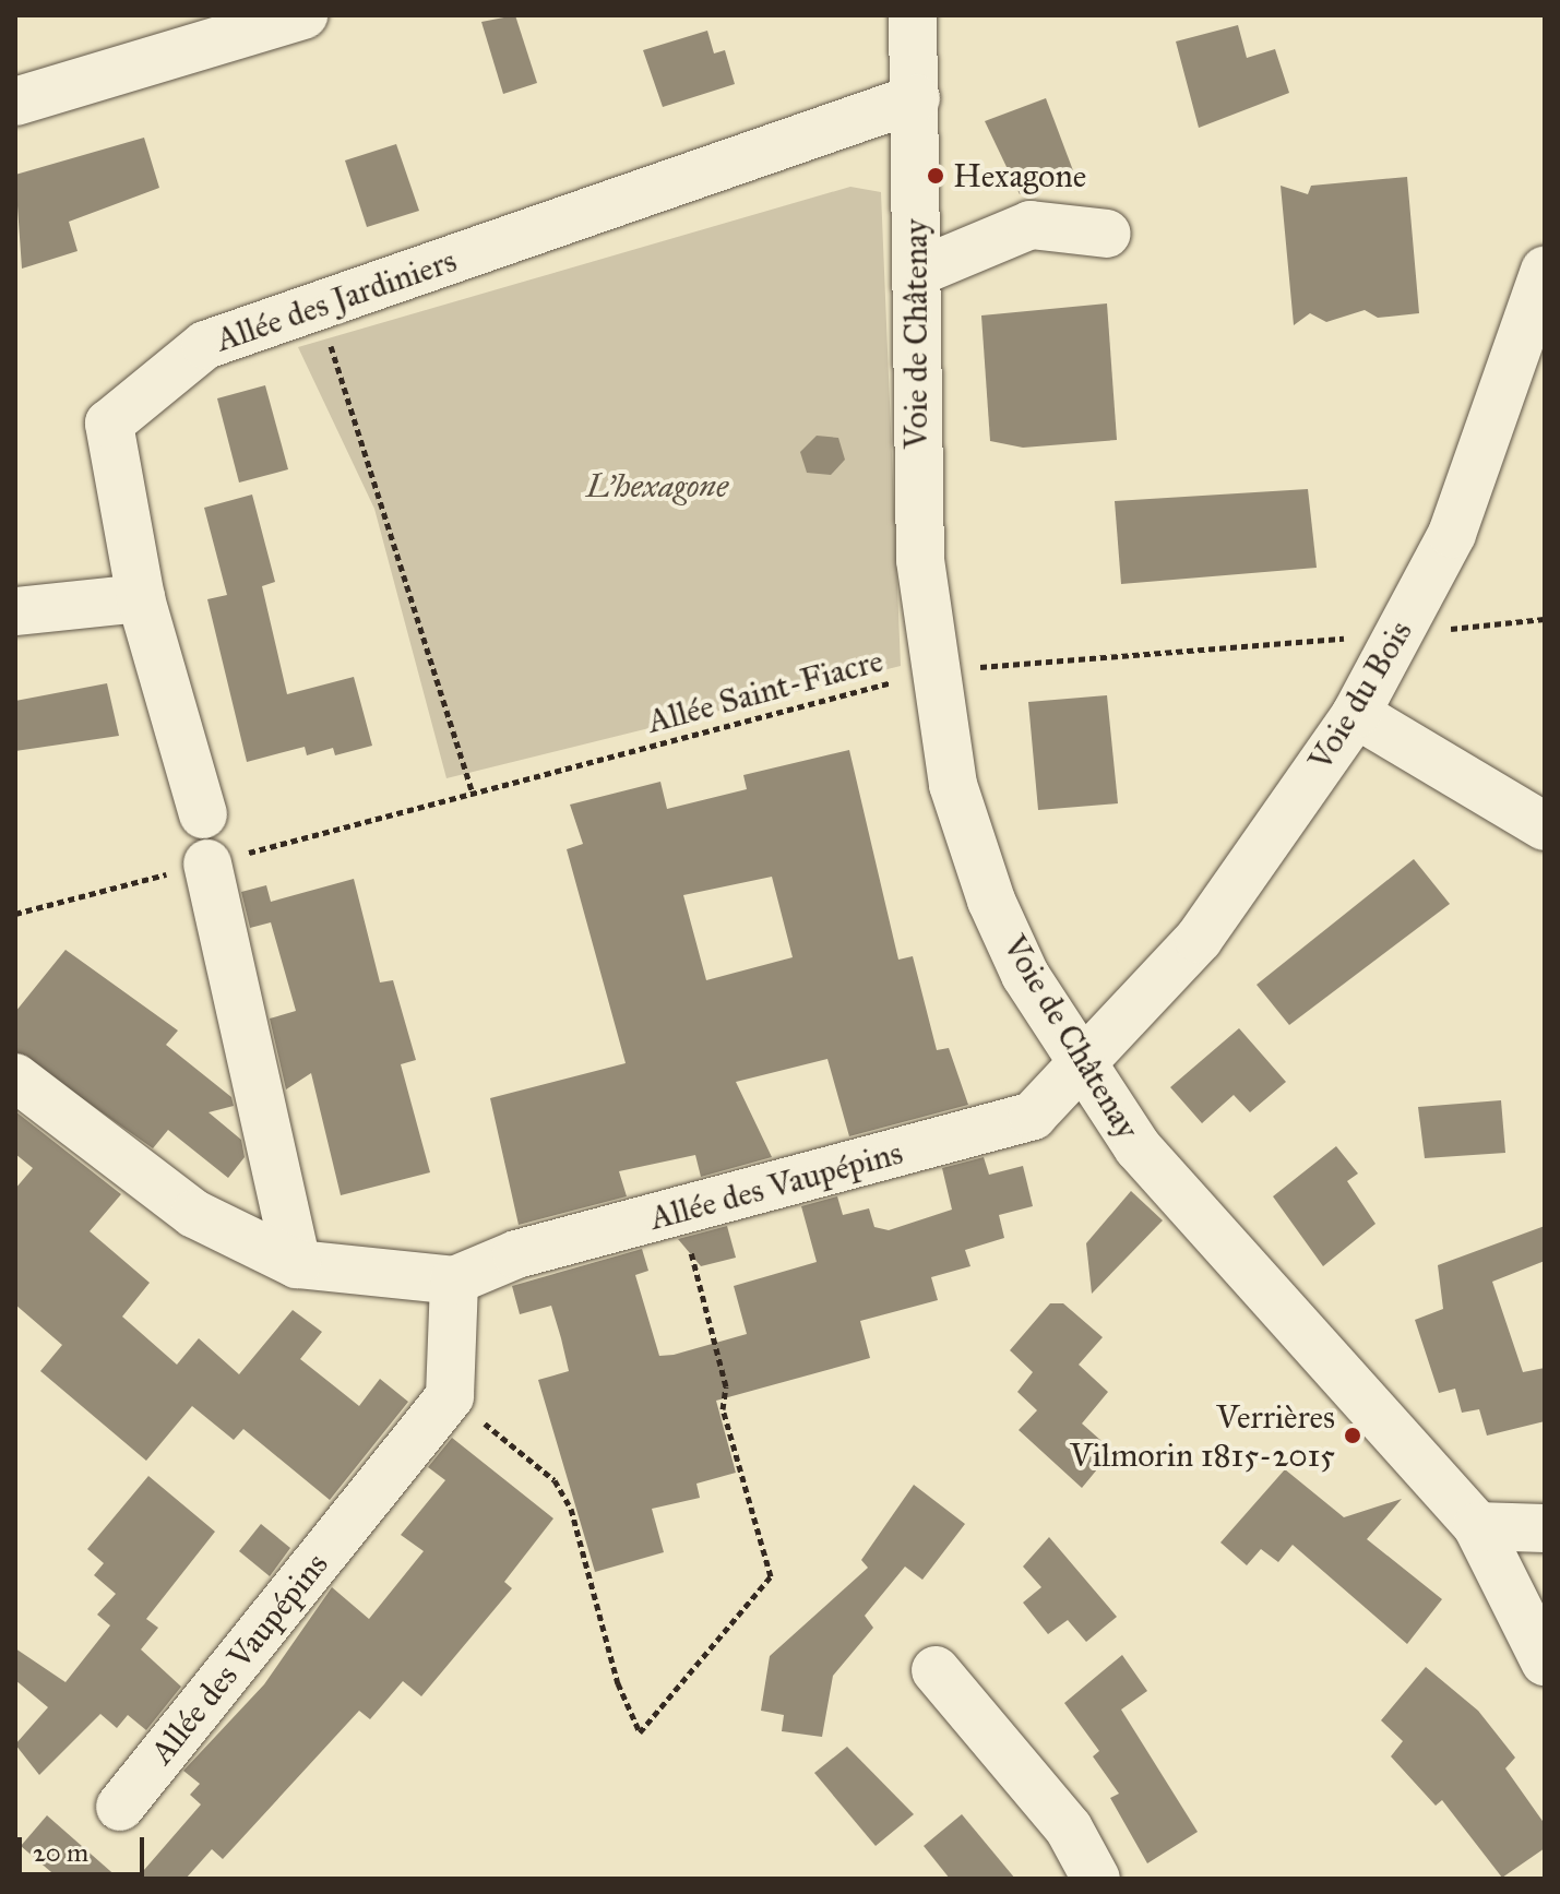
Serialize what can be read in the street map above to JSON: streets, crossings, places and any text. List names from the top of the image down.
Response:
{
  "streets": {
    "street": [
      "Allée des Jardiniers",
      "Voie de Châtenay",
      "Voie du Bois",
      "Allée des Vaupépins"
    ],
    "path": ["Allée Saint-Fiacre"]
  },
  "crossings": [
    ["Allée des Jardiniers", "Voie de Châtenay"],
    ["Voie de Châtenay", "Allée Saint-Fiacre"],
    ["Voie de Châtenay", "Voie du Bois"],
    ["Voie de Châtenay", "Allée des Vaupépins"],
    ["Allée Saint-Fiacre", "Voie du Bois"],
    ["Voie du Bois", "Allée des Vaupépins"]
  ],
  "parks": ["L'hexagone"],
  "places": ["Hexagone", "Verrières Vilmorin 1815-2015"],
  "scale_bar": "20 m"
}
